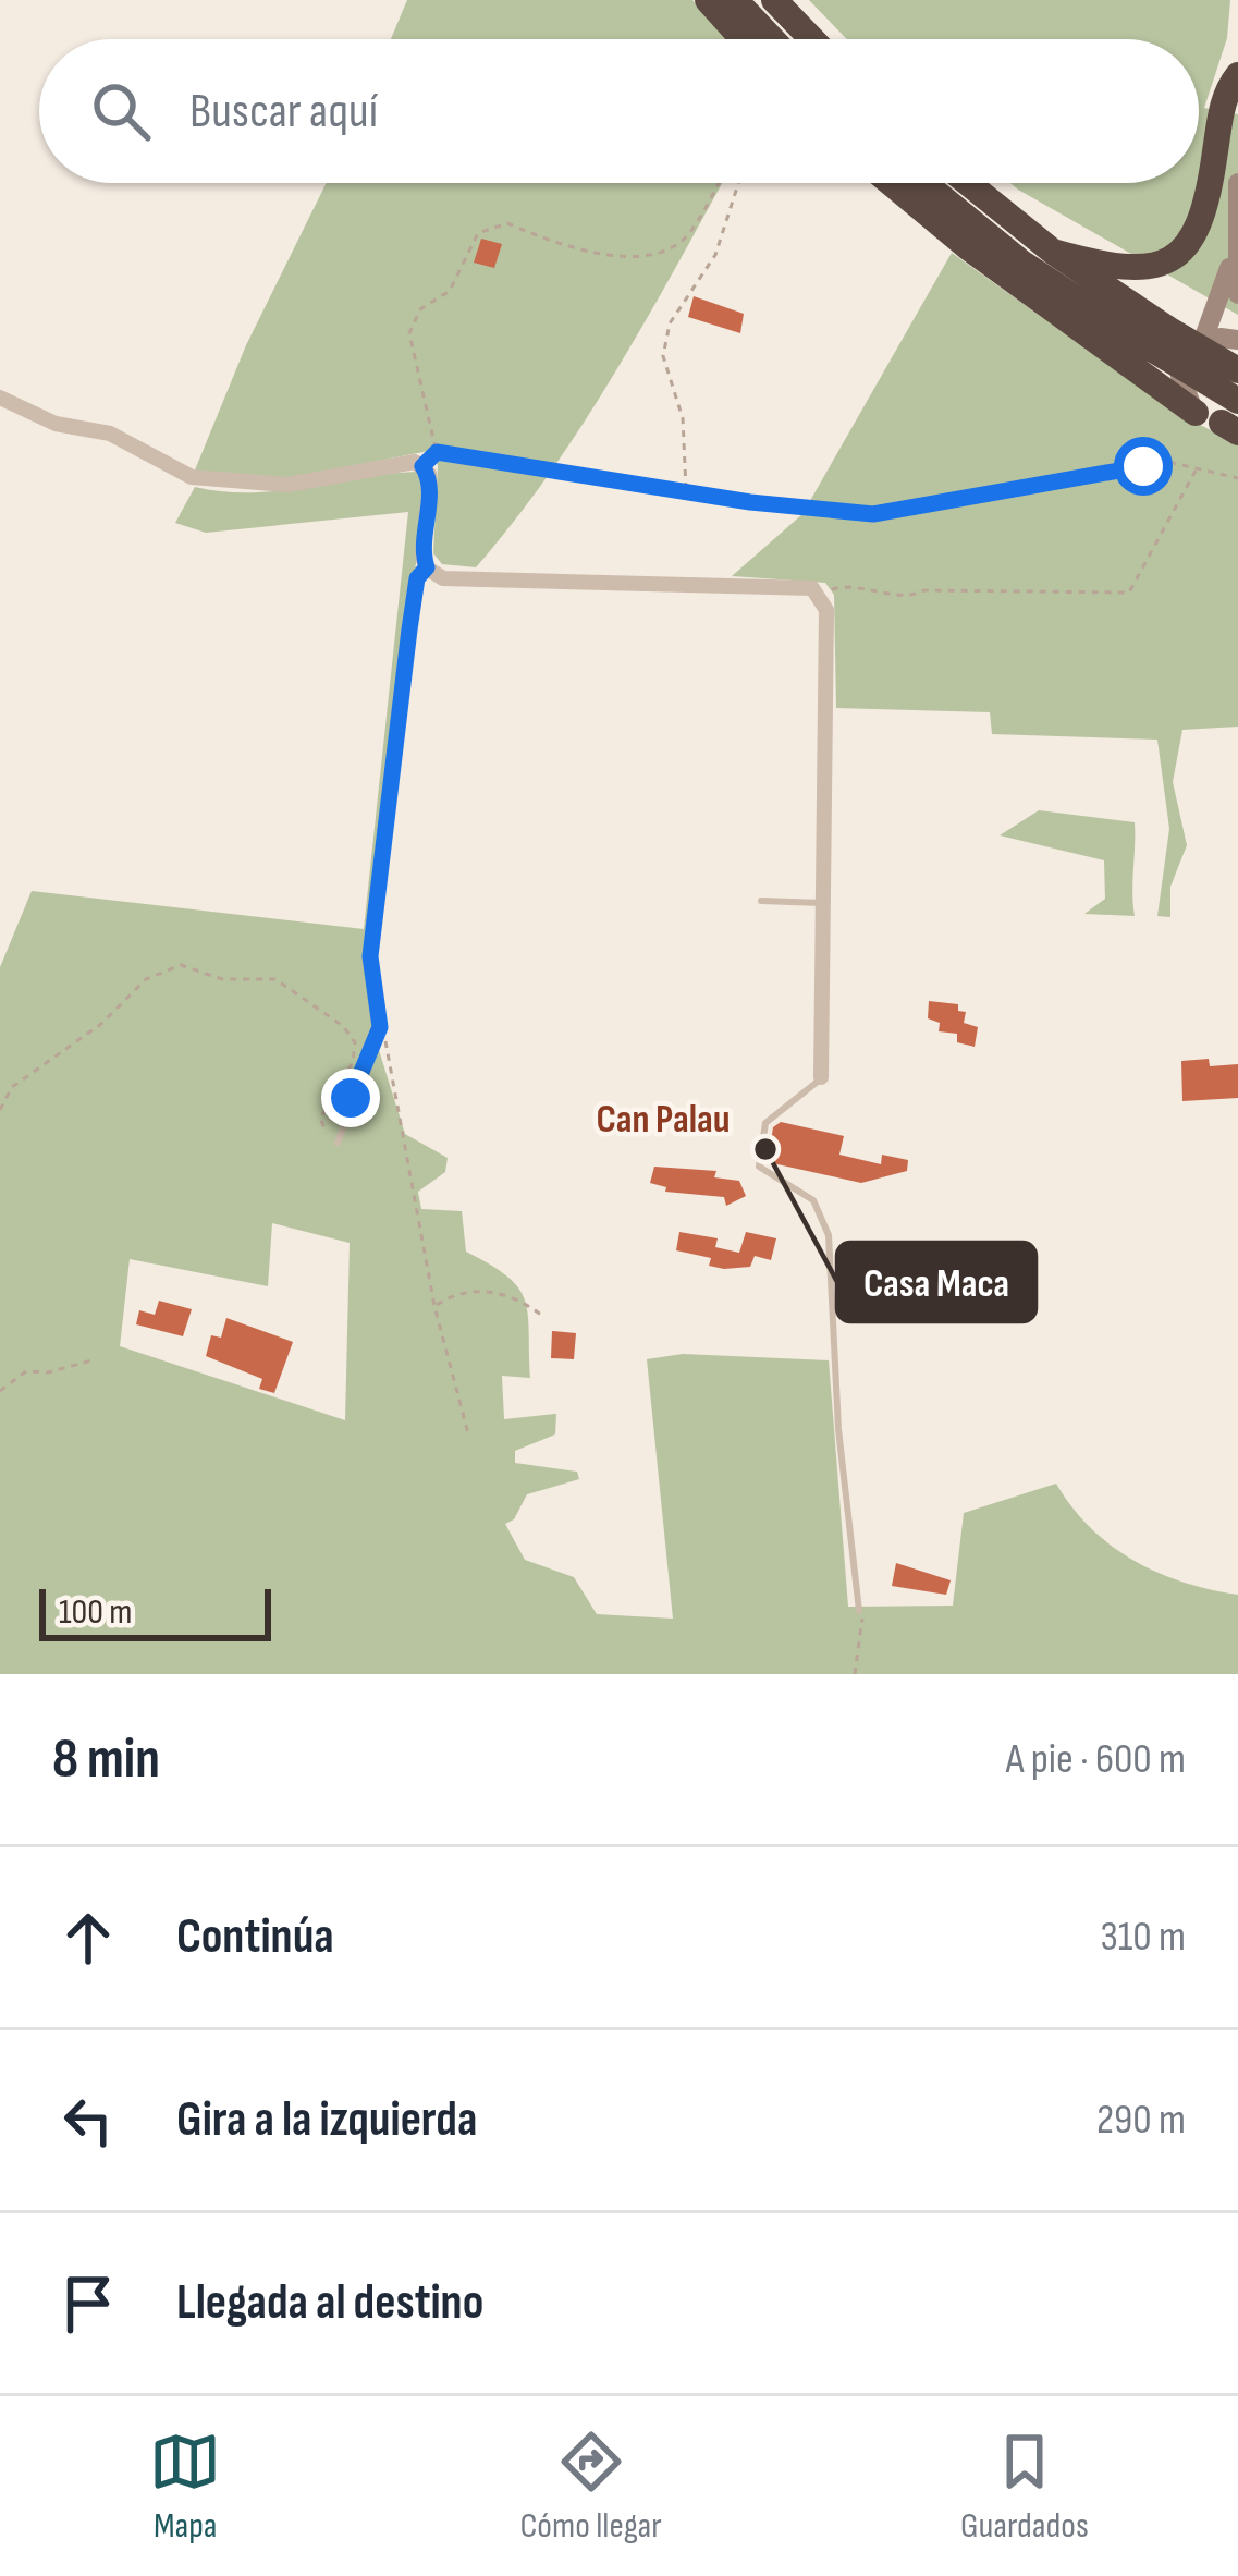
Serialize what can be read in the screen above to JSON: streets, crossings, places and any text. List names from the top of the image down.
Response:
{
  "districts": ["Can Palau"],
  "places": ["Casa Maca"],
  "scale_bar": "100 m",
  "page": {
    "search": "Buscar aquí",
    "scale": "100 m",
    "heading": ["8 min", "A pie · 600 m"],
    "list": [
      ["Continúa", "310 m"],
      ["Gira a la izquierda", "290 m"],
      "Llegada al destino"
    ],
    "nav": ["Mapa", "Cómo llegar", "Guardados"]
  }
}
